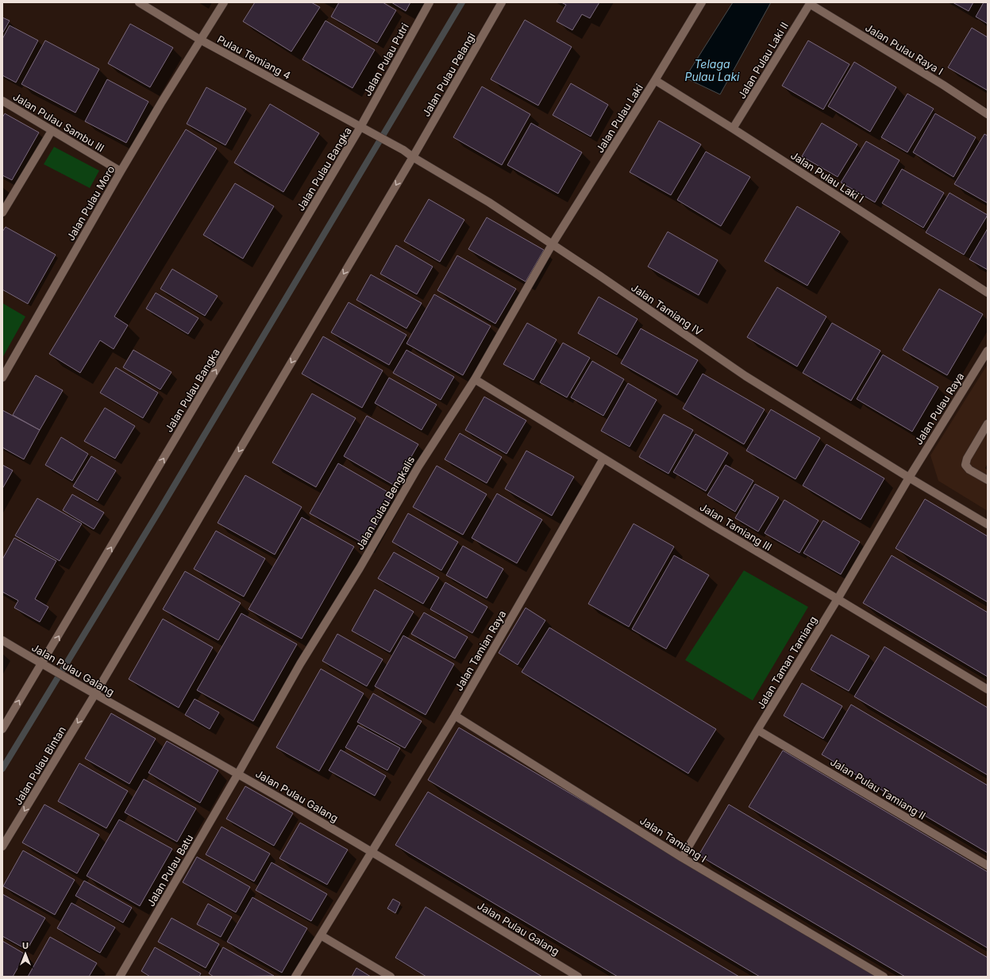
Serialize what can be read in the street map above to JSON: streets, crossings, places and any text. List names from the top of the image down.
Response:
{
  "streets": {
    "street": [
      "Jalan Pulau Raya I",
      "Pulau Temiang 4",
      "Jalan Pulau Putri",
      "Jalan Pulau Laki II",
      "Jalan Pulau Pelangi",
      "Jalan Pulau Laki",
      "Jalan Pulau Sambu III",
      "Jalan Pulau Bangka",
      "Jalan Pulau Laki I",
      "Jalan Pulau Moro",
      "Jalan Tamiang IV",
      "Jalan Pulau Raya",
      "Jalan Pulau Bengkalis",
      "Jalan Tamiang III",
      "Jalan Tamian Raya",
      "Jalan Taman Tamiang",
      "Jalan Pulau Galang",
      "Jalan Pulau Bintan",
      "Jalan Pulau Tamiang II",
      "Jalan Tamiang I",
      "Jalan Pulau Batu"
    ]
  },
  "crossings": [
    ["Jalan Pulau Raya I", "Jalan Pulau Laki II"],
    ["Pulau Temiang 4", "Jalan Pulau Putri"],
    ["Pulau Temiang 4", "Jalan Pulau Bangka"],
    ["Pulau Temiang 4", "Jalan Pulau Moro"],
    ["Pulau Temiang 4", "Jalan Tamiang IV"],
    ["Jalan Pulau Putri", "Jalan Pulau Bangka"],
    ["Jalan Pulau Laki II", "Jalan Pulau Laki I"],
    ["Jalan Pulau Pelangi", "Jalan Tamiang IV"],
    ["Jalan Pulau Laki", "Jalan Pulau Laki I"],
    ["Jalan Pulau Laki", "Jalan Tamiang IV"],
    ["Jalan Pulau Laki", "Jalan Pulau Bengkalis"],
    ["Jalan Pulau Sambu III", "Jalan Pulau Moro"],
    ["Jalan Pulau Bangka", "Jalan Pulau Galang"],
    ["Jalan Tamiang IV", "Jalan Pulau Raya"],
    ["Jalan Tamiang IV", "Jalan Pulau Bengkalis"],
    ["Jalan Tamiang IV", "Jalan Taman Tamiang"],
    ["Jalan Pulau Raya", "Jalan Taman Tamiang"],
    ["Jalan Pulau Bengkalis", "Jalan Tamiang III"],
    ["Jalan Pulau Bengkalis", "Jalan Pulau Galang"],
    ["Jalan Pulau Bengkalis", "Jalan Pulau Batu"],
    ["Jalan Tamiang III", "Jalan Tamian Raya"],
    ["Jalan Tamiang III", "Jalan Taman Tamiang"],
    ["Jalan Tamian Raya", "Jalan Pulau Galang"],
    ["Jalan Tamian Raya", "Jalan Tamiang I"],
    ["Jalan Taman Tamiang", "Jalan Pulau Tamiang II"],
    ["Jalan Taman Tamiang", "Jalan Tamiang I"],
    ["Jalan Pulau Galang", "Jalan Pulau Bintan"],
    ["Jalan Pulau Galang", "Jalan Pulau Batu"]
  ],
  "water": ["Telaga Pulau Laki"],
  "north": "top"
}
